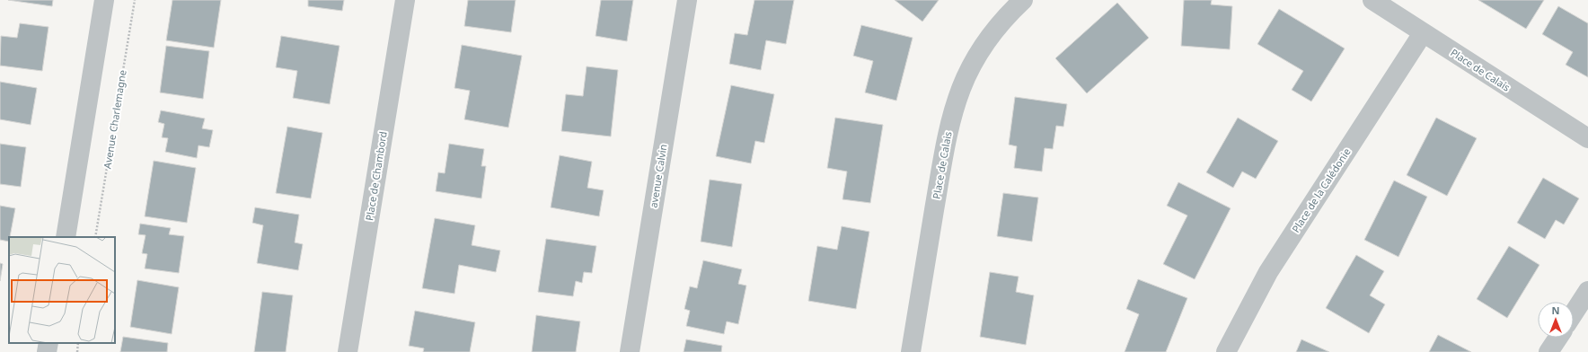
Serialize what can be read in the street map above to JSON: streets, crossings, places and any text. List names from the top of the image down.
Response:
{
  "streets": {
    "street": [
      "Place de Calais",
      "Place de Chambord",
      "avenue Calvin",
      "Place de la Calédonie"
    ],
    "path": ["Avenue Charlemagne"]
  },
  "crossings": [
    ["Place de Calais", "Place de la Calédonie"]
  ],
  "north": "top"
}
